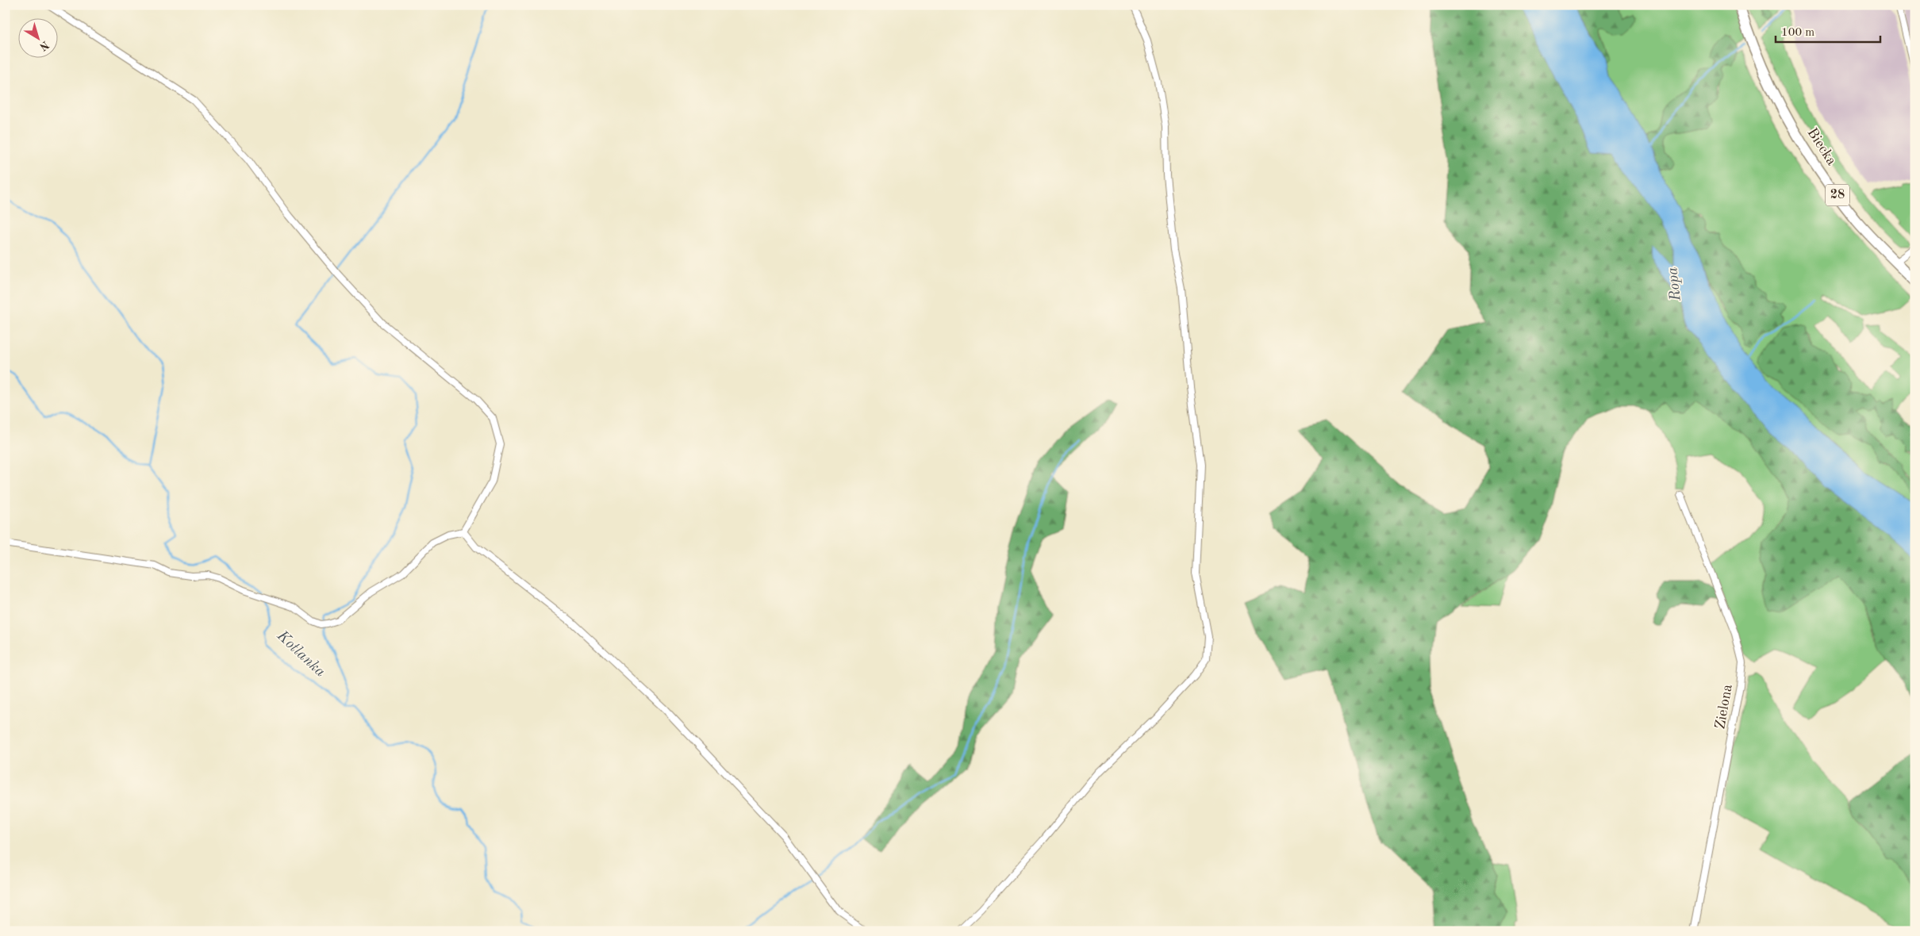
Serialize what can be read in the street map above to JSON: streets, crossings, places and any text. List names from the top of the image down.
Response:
{
  "streets": {
    "main road": ["Biecka", "28"],
    "street": ["Zielona"]
  },
  "water": ["Ropa", "Kotlanka"],
  "scale_bar": "100 m",
  "north": "bottom right"
}
